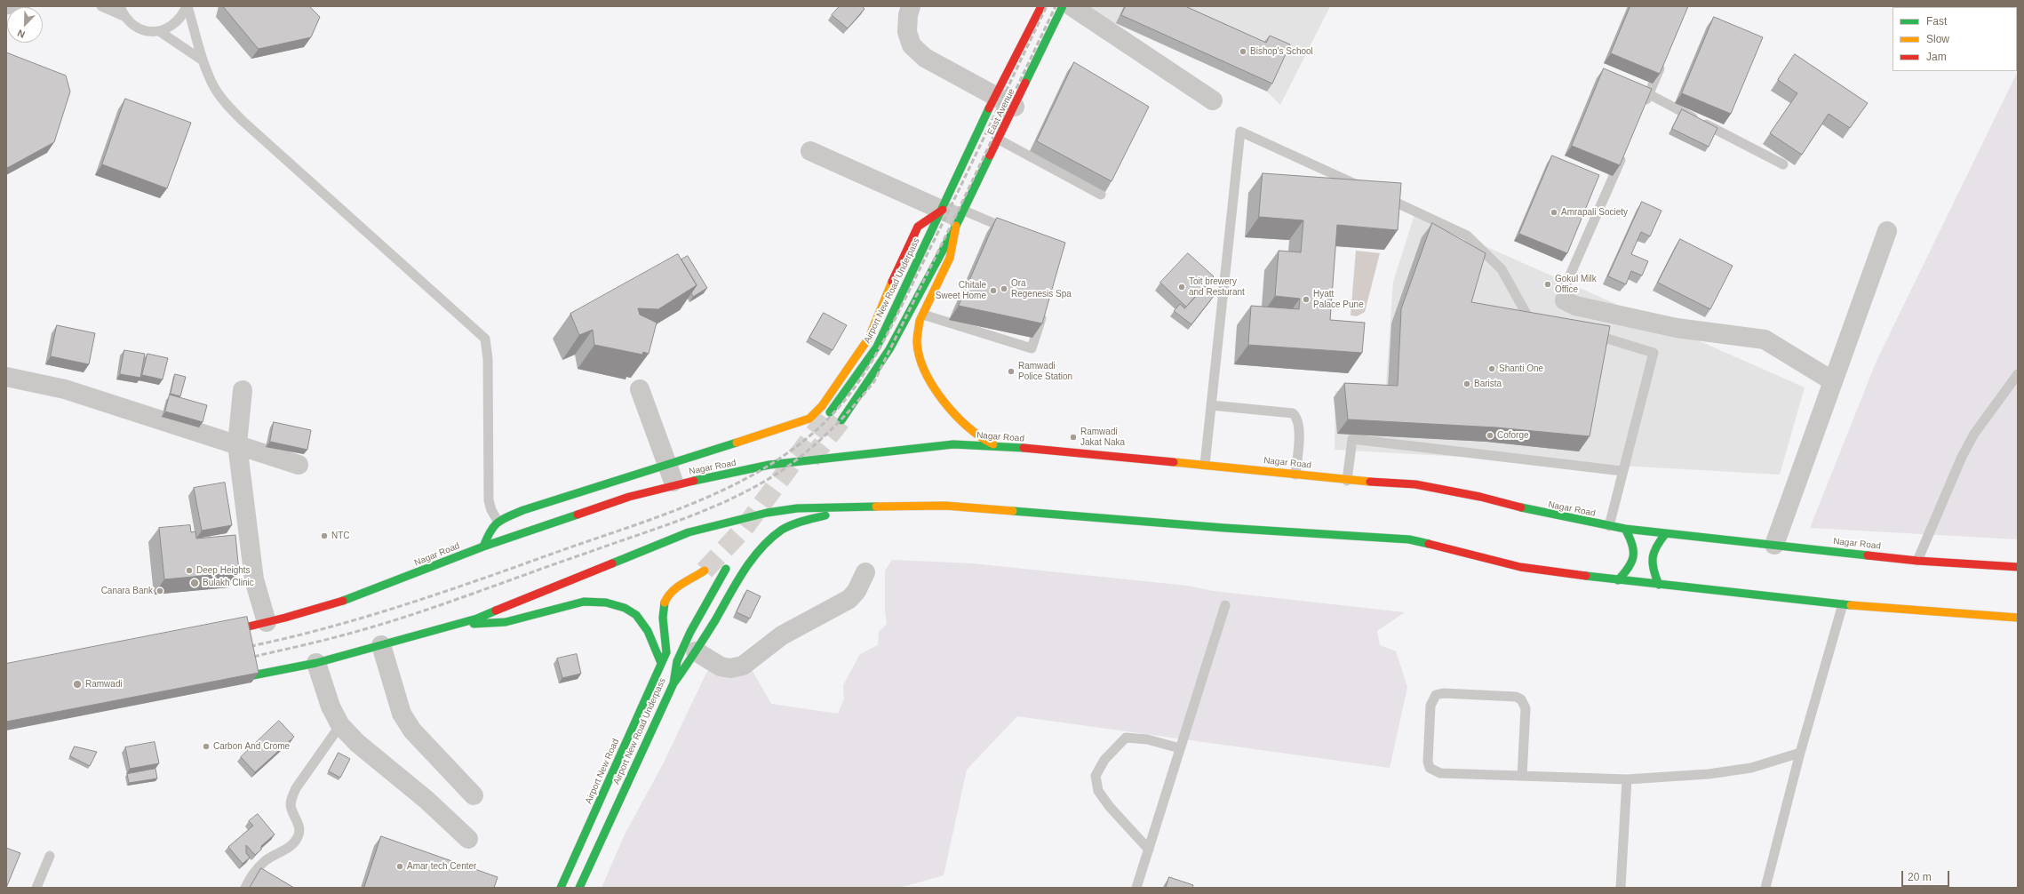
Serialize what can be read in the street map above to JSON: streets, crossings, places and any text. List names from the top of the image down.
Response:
{
  "streets": {
    "main road": [
      "East Avenue",
      "Airport New Road Underpass",
      "Nagar Road",
      "Airport New Road"
    ]
  },
  "crossings": [
    ["East Avenue", "Airport New Road Underpass"]
  ],
  "places": [
    "Bishop's School",
    "Amrapali Society",
    "Gokul Milk Office",
    "Toit brewery and Resturant",
    "Ora Regenesis Spa",
    "Chitale Sweet Home",
    "Hyatt Palace Pune",
    "Shanti One",
    "Ramwadi Police Station",
    "Barista",
    "Coforge",
    "Ramwadi Jakat Naka",
    "NTC",
    "Deep Heights",
    "Bulakh Clinic",
    "Canara Bank",
    "Ramwadi",
    "Carbon And Crome",
    "Amar tech Center"
  ],
  "legend": ["Fast", "Slow", "Jam"],
  "scale_bar": "20 m",
  "north": "bottom left"
}
